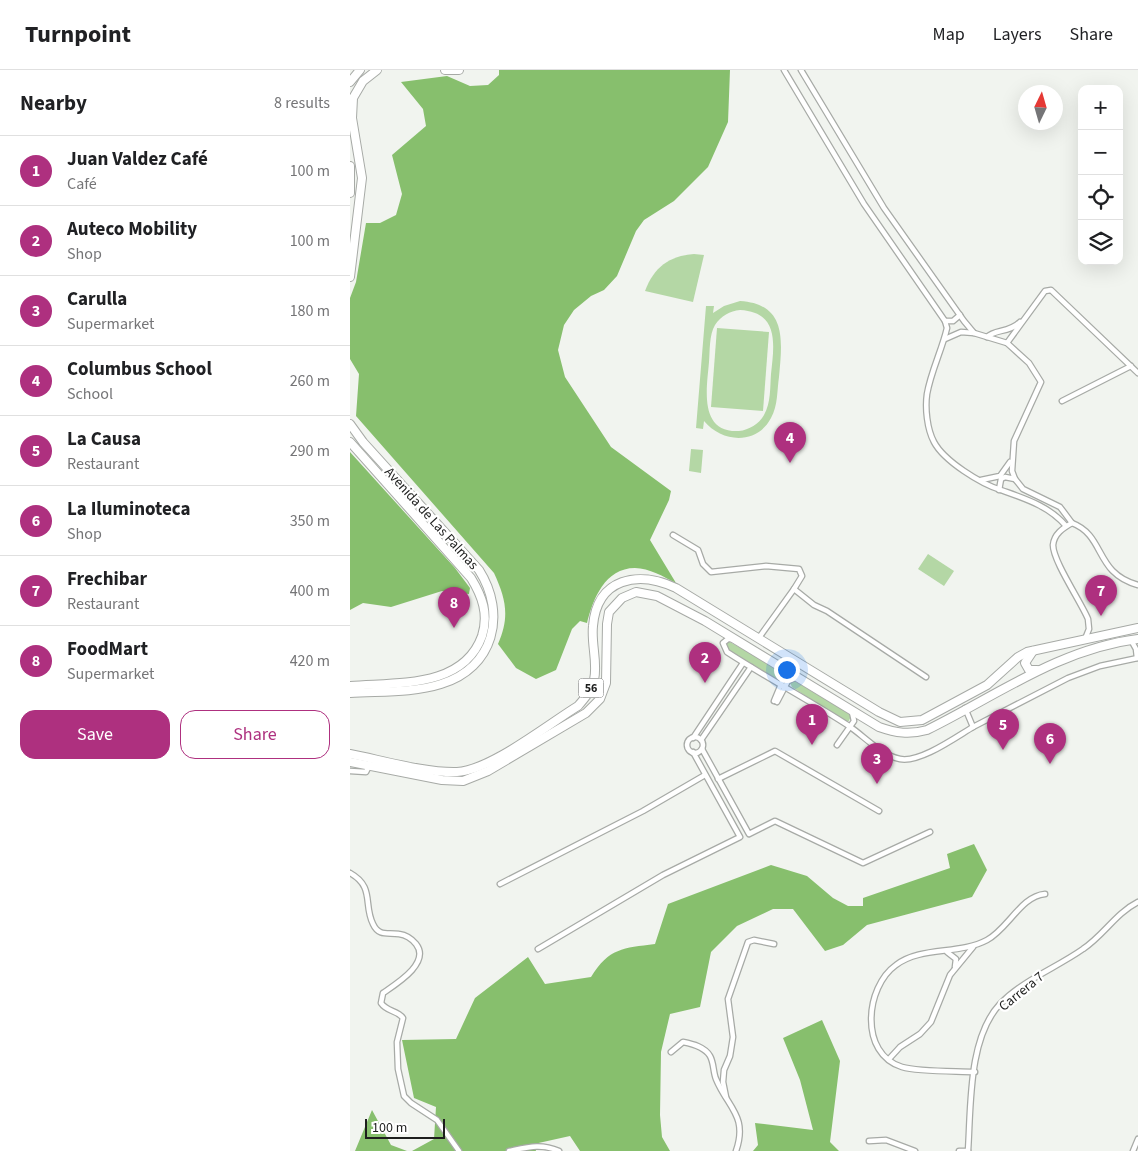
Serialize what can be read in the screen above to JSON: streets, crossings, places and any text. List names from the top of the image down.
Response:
{
  "streets": {
    "main road": ["Avenida de Las Palmas", "56"],
    "street": ["Carrera 7"]
  },
  "scale_bar": "100 m",
  "north": "top",
  "page": {
    "header": "Turnpoint",
    "nav": ["Map", "Layers", "Share"],
    "heading": ["Nearby", "8 results"],
    "map_buttons": ["+", "−"],
    "list": [
      {
        "mark": "1",
        "name": "Juan Valdez Café",
        "note": "Café",
        "value": "100 m"
      },
      {
        "mark": "2",
        "name": "Auteco Mobility",
        "note": "Shop",
        "value": "100 m"
      },
      {
        "mark": "3",
        "name": "Carulla",
        "note": "Supermarket",
        "value": "180 m"
      },
      {
        "mark": "4",
        "name": "Columbus School",
        "note": "School",
        "value": "260 m"
      },
      {
        "mark": "5",
        "name": "La Causa",
        "note": "Restaurant",
        "value": "290 m"
      },
      {
        "mark": "6",
        "name": "La Iluminoteca",
        "note": "Shop",
        "value": "350 m"
      },
      {
        "mark": "7",
        "name": "Frechibar",
        "note": "Restaurant",
        "value": "400 m"
      },
      {
        "mark": "8",
        "name": "FoodMart",
        "note": "Supermarket",
        "value": "420 m"
      }
    ],
    "pins": [
      "4",
      "7",
      "8",
      "2",
      "1",
      "5",
      "6",
      "3"
    ],
    "buttons": ["Save", "Share"],
    "scale": "100 m"
  }
}
